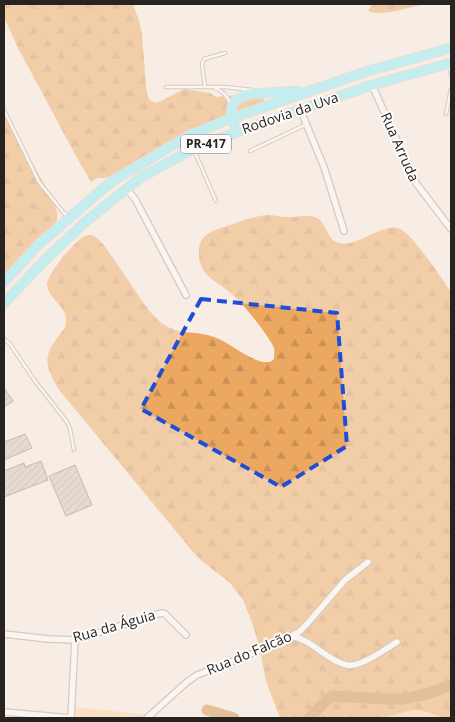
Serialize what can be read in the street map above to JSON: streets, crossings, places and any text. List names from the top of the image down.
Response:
{
  "streets": {
    "main road": ["Rodovia da Uva", "PR-417"],
    "street": ["Rua Arruda", "Rua da Águia", "Rua do Falcão"]
  },
  "crossings": [
    ["Rodovia da Uva", "Rua Arruda"]
  ]
}
